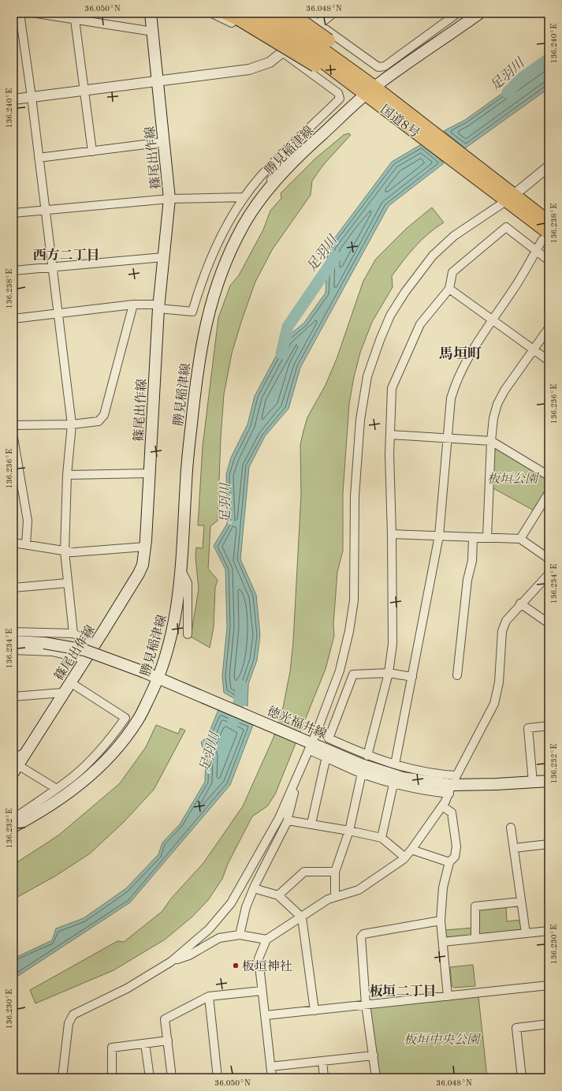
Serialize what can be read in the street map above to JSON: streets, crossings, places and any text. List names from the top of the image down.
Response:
{
  "streets": {
    "highway": ["国道8号"],
    "main road": ["勝見稲津線", "篠尾出作線", "徳光福井線"]
  },
  "crossings": [
    ["国道8号", "勝見稲津線"],
    ["勝見稲津線", "徳光福井線"]
  ],
  "districts": ["西方二丁目", "馬垣町", "板垣二丁目"],
  "water": ["足羽川"],
  "parks": ["板垣公園", "板垣中央公園"],
  "places": ["板垣神社"],
  "coordinates": [
    "36.050°N",
    "36.048°N",
    "136.240°E",
    "136.238°E",
    "136.236°E",
    "136.234°E",
    "136.232°E",
    "136.230°E"
  ]
}
